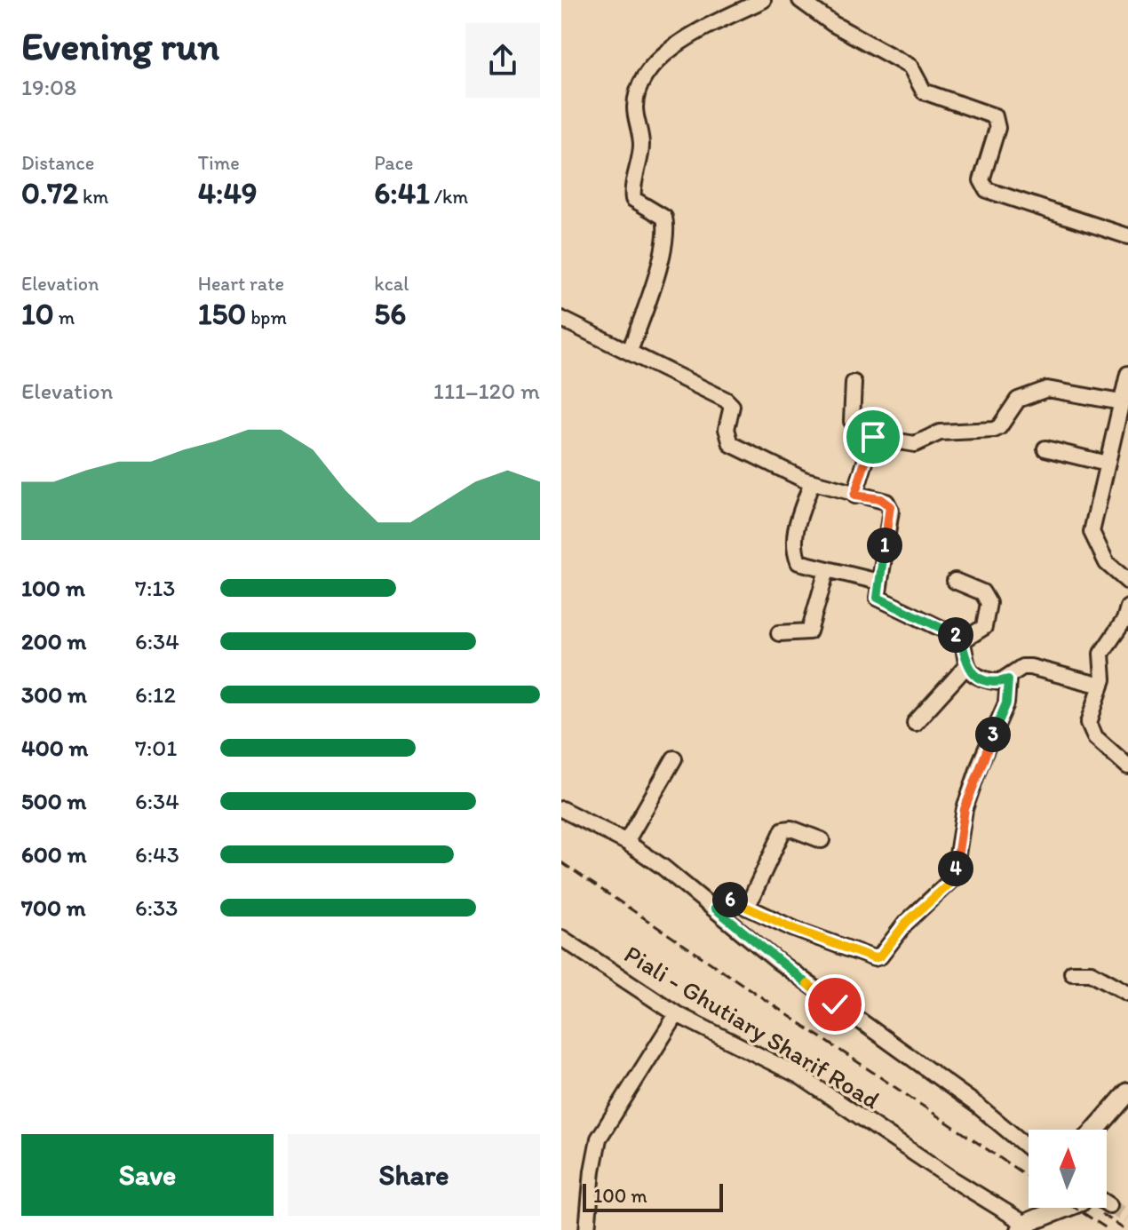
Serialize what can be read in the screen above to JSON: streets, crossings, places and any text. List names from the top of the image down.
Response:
{
  "streets": {
    "street": ["Piali - Ghutiary Sharif Road"]
  },
  "scale_bar": "100 m",
  "north": "top",
  "page": {
    "heading": ["Evening run", "19:08"],
    "stats": [
      ["Distance", "0.72 km"],
      ["Time", "4:49"],
      ["Pace", "6:41 /km"],
      ["Elevation", "10 m"],
      ["Heart rate", "150 bpm"],
      ["kcal", "56"]
    ],
    "chart": ["Elevation", "111–120 m"],
    "pins": [
      "1",
      "2",
      "3",
      "4",
      "6"
    ],
    "list": [
      {
        "name": "100 m",
        "note": "7:13"
      },
      {
        "name": "200 m",
        "note": "6:34"
      },
      {
        "name": "300 m",
        "note": "6:12"
      },
      {
        "name": "400 m",
        "note": "7:01"
      },
      {
        "name": "500 m",
        "note": "6:34"
      },
      {
        "name": "600 m",
        "note": "6:43"
      },
      {
        "name": "700 m",
        "note": "6:33"
      }
    ],
    "buttons": ["Save", "Share"],
    "scale": "100 m"
  }
}
